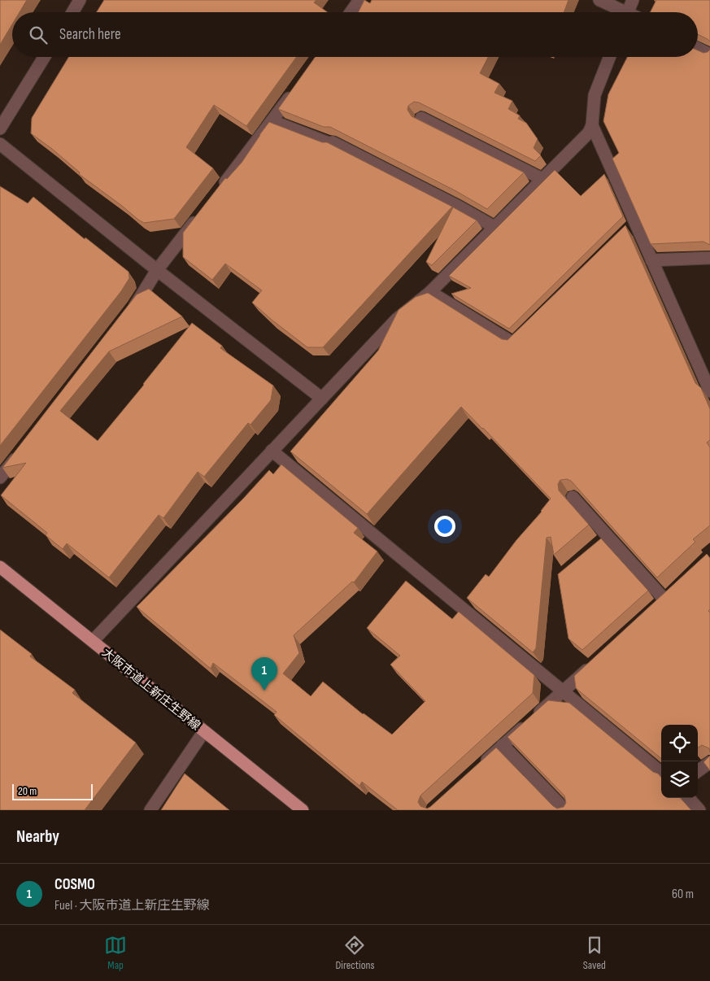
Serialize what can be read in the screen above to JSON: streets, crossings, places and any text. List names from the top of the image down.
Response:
{
  "streets": {
    "main road": ["大阪市道上新庄生野線"]
  },
  "scale_bar": "20 m",
  "page": {
    "search": "Search here",
    "pins": "1",
    "scale": "20 m",
    "heading": "Nearby",
    "list": [
      {
        "mark": "1",
        "name": "COSMO",
        "note": "Fuel · 大阪市道上新庄生野線",
        "value": "60 m"
      }
    ],
    "nav": ["Map", "Directions", "Saved"]
  }
}
